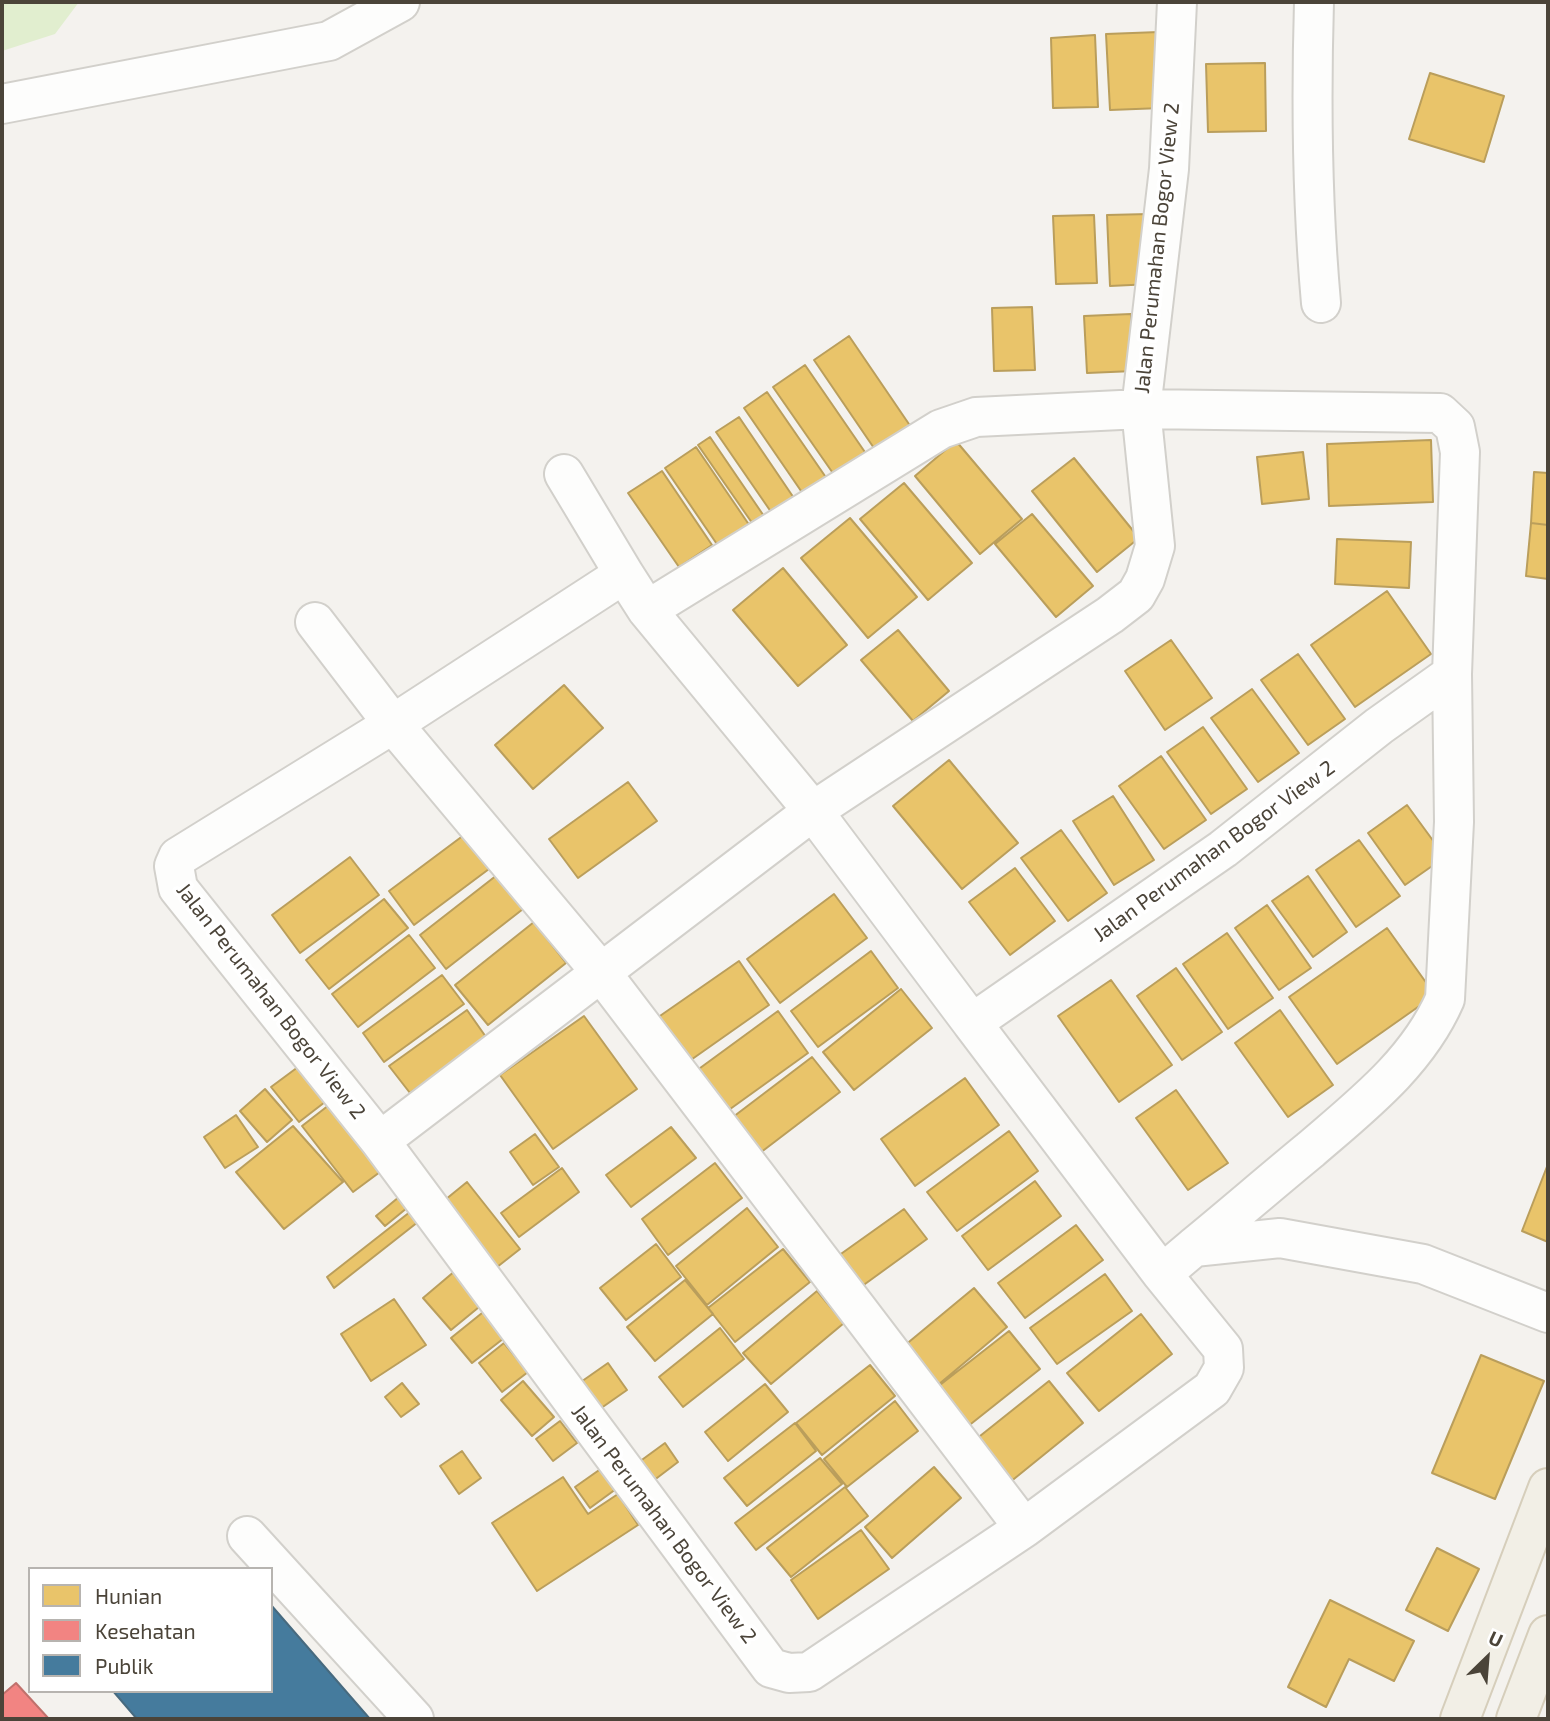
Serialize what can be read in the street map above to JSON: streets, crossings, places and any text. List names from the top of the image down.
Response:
{
  "streets": {
    "street": ["Jalan Perumahan Bogor View 2"]
  },
  "legend": ["Hunian", "Kesehatan", "Publik"],
  "north": "top right"
}
